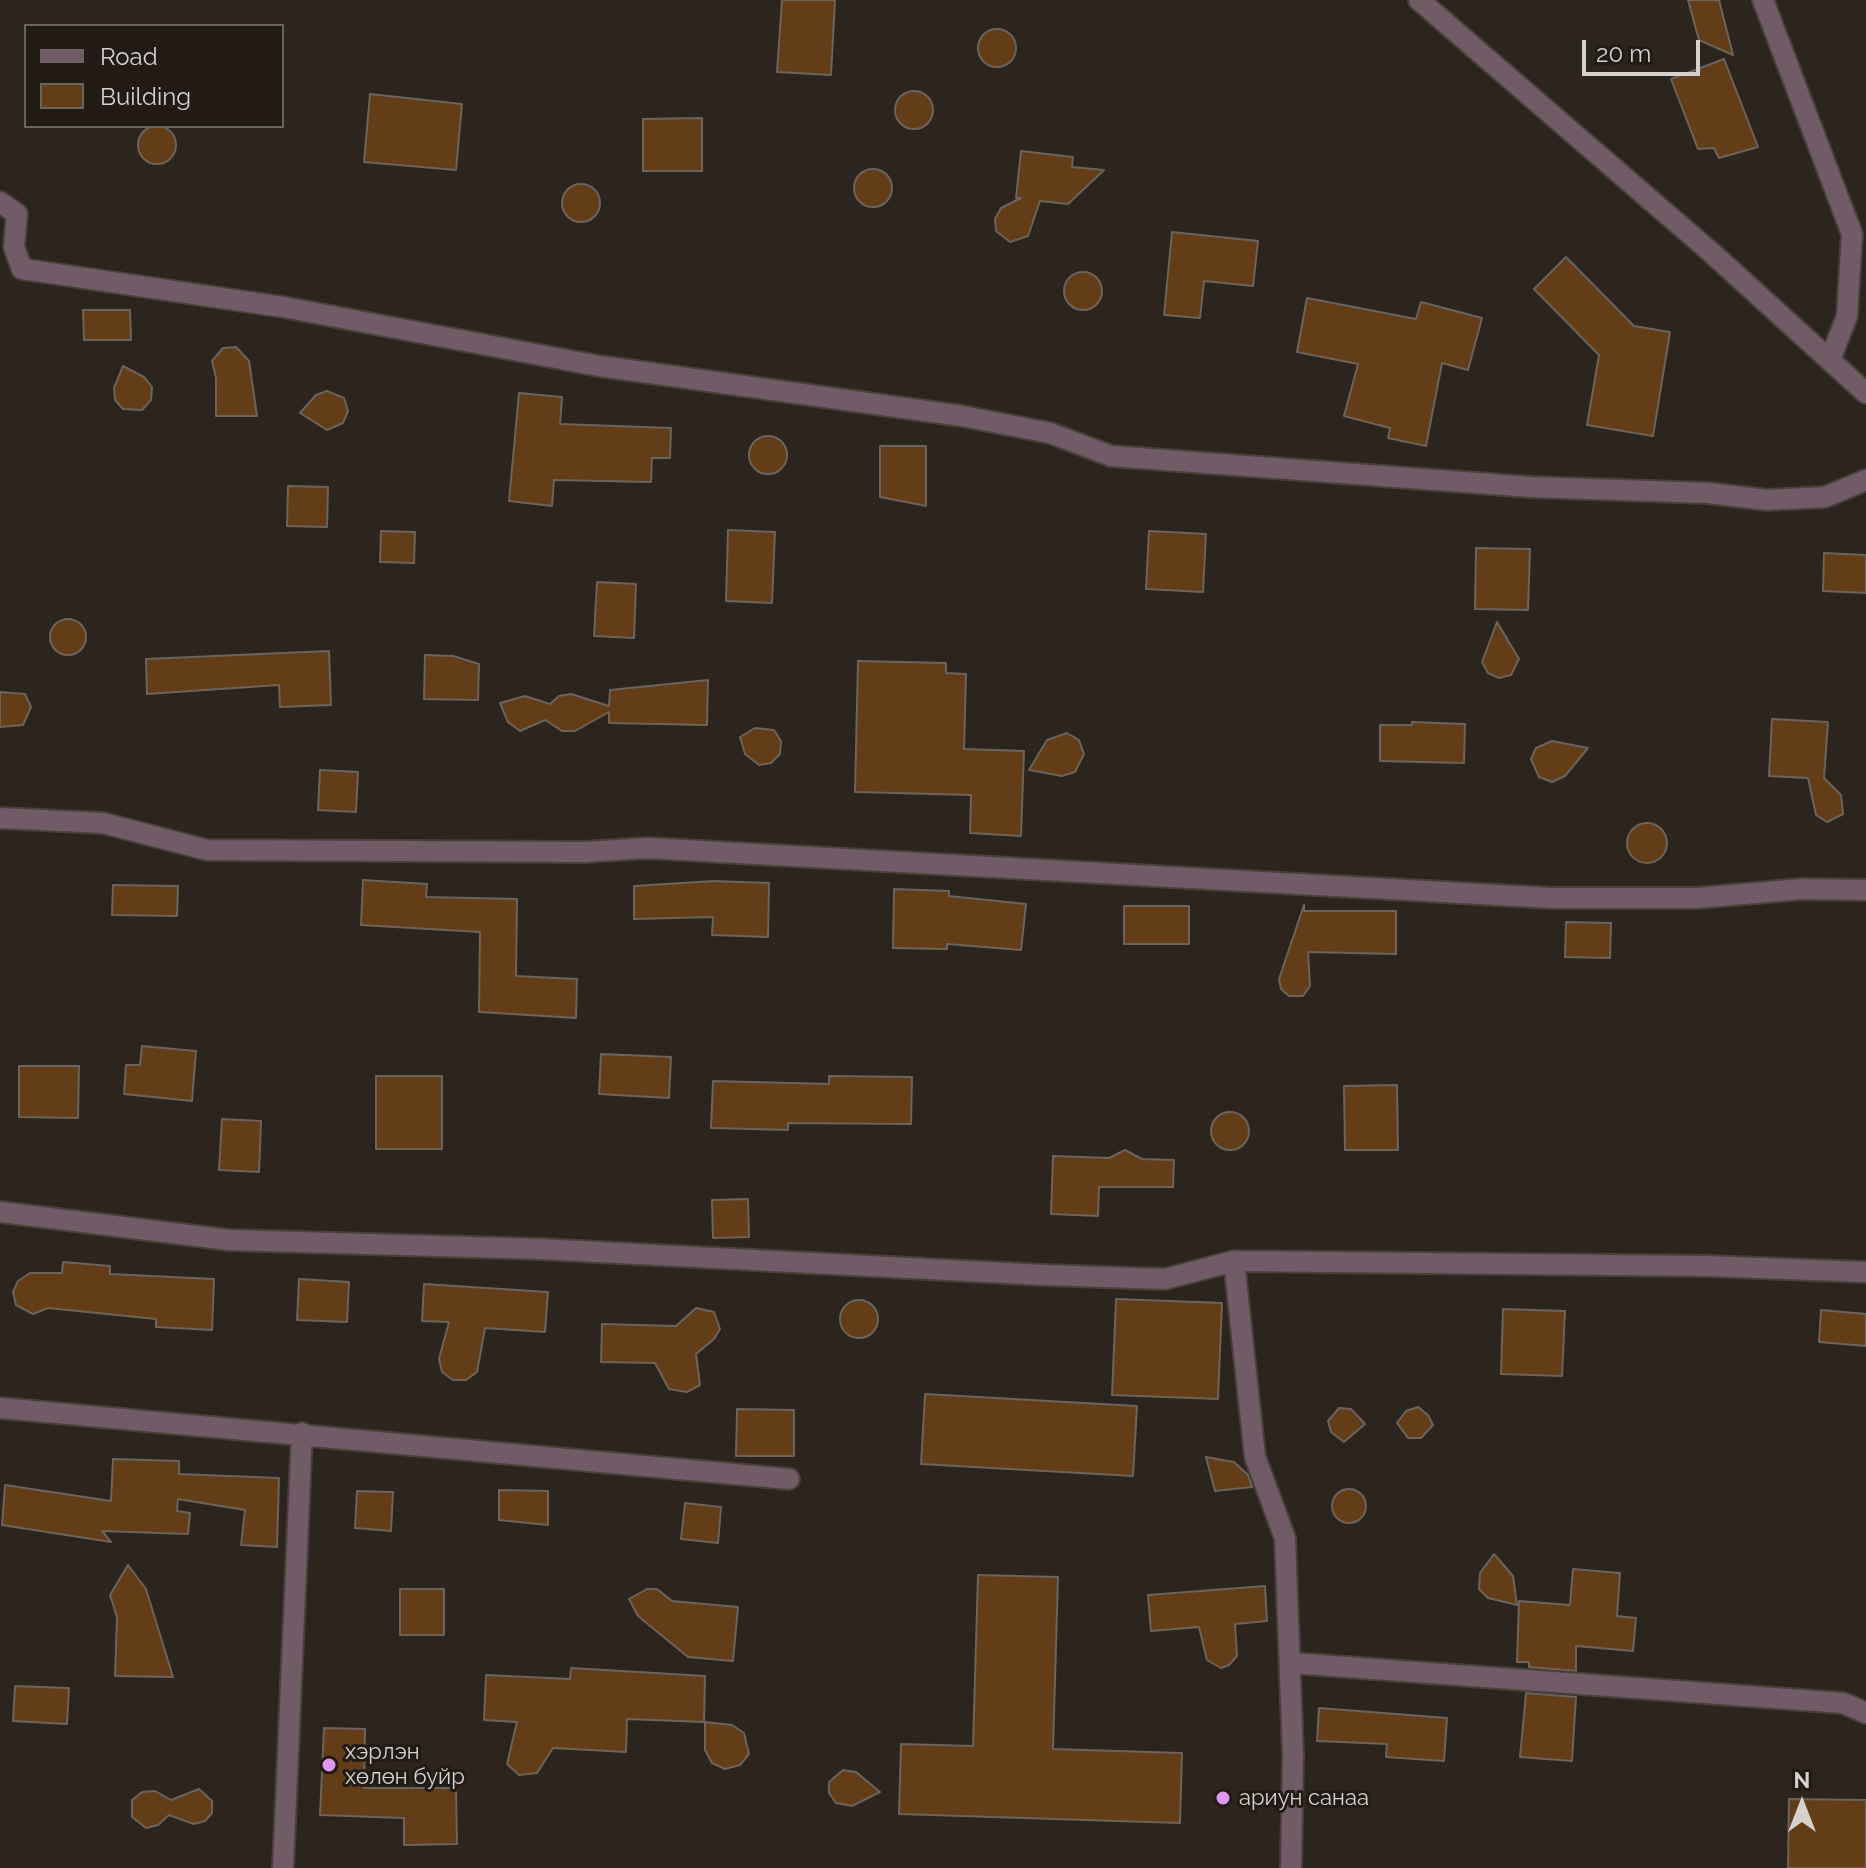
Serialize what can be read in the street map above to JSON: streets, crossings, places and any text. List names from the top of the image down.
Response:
{
  "places": ["хэрлэн хөлөн буйр", "ариун санаа"],
  "legend": ["Road", "Building"],
  "scale_bar": "20 m",
  "north": "top"
}
